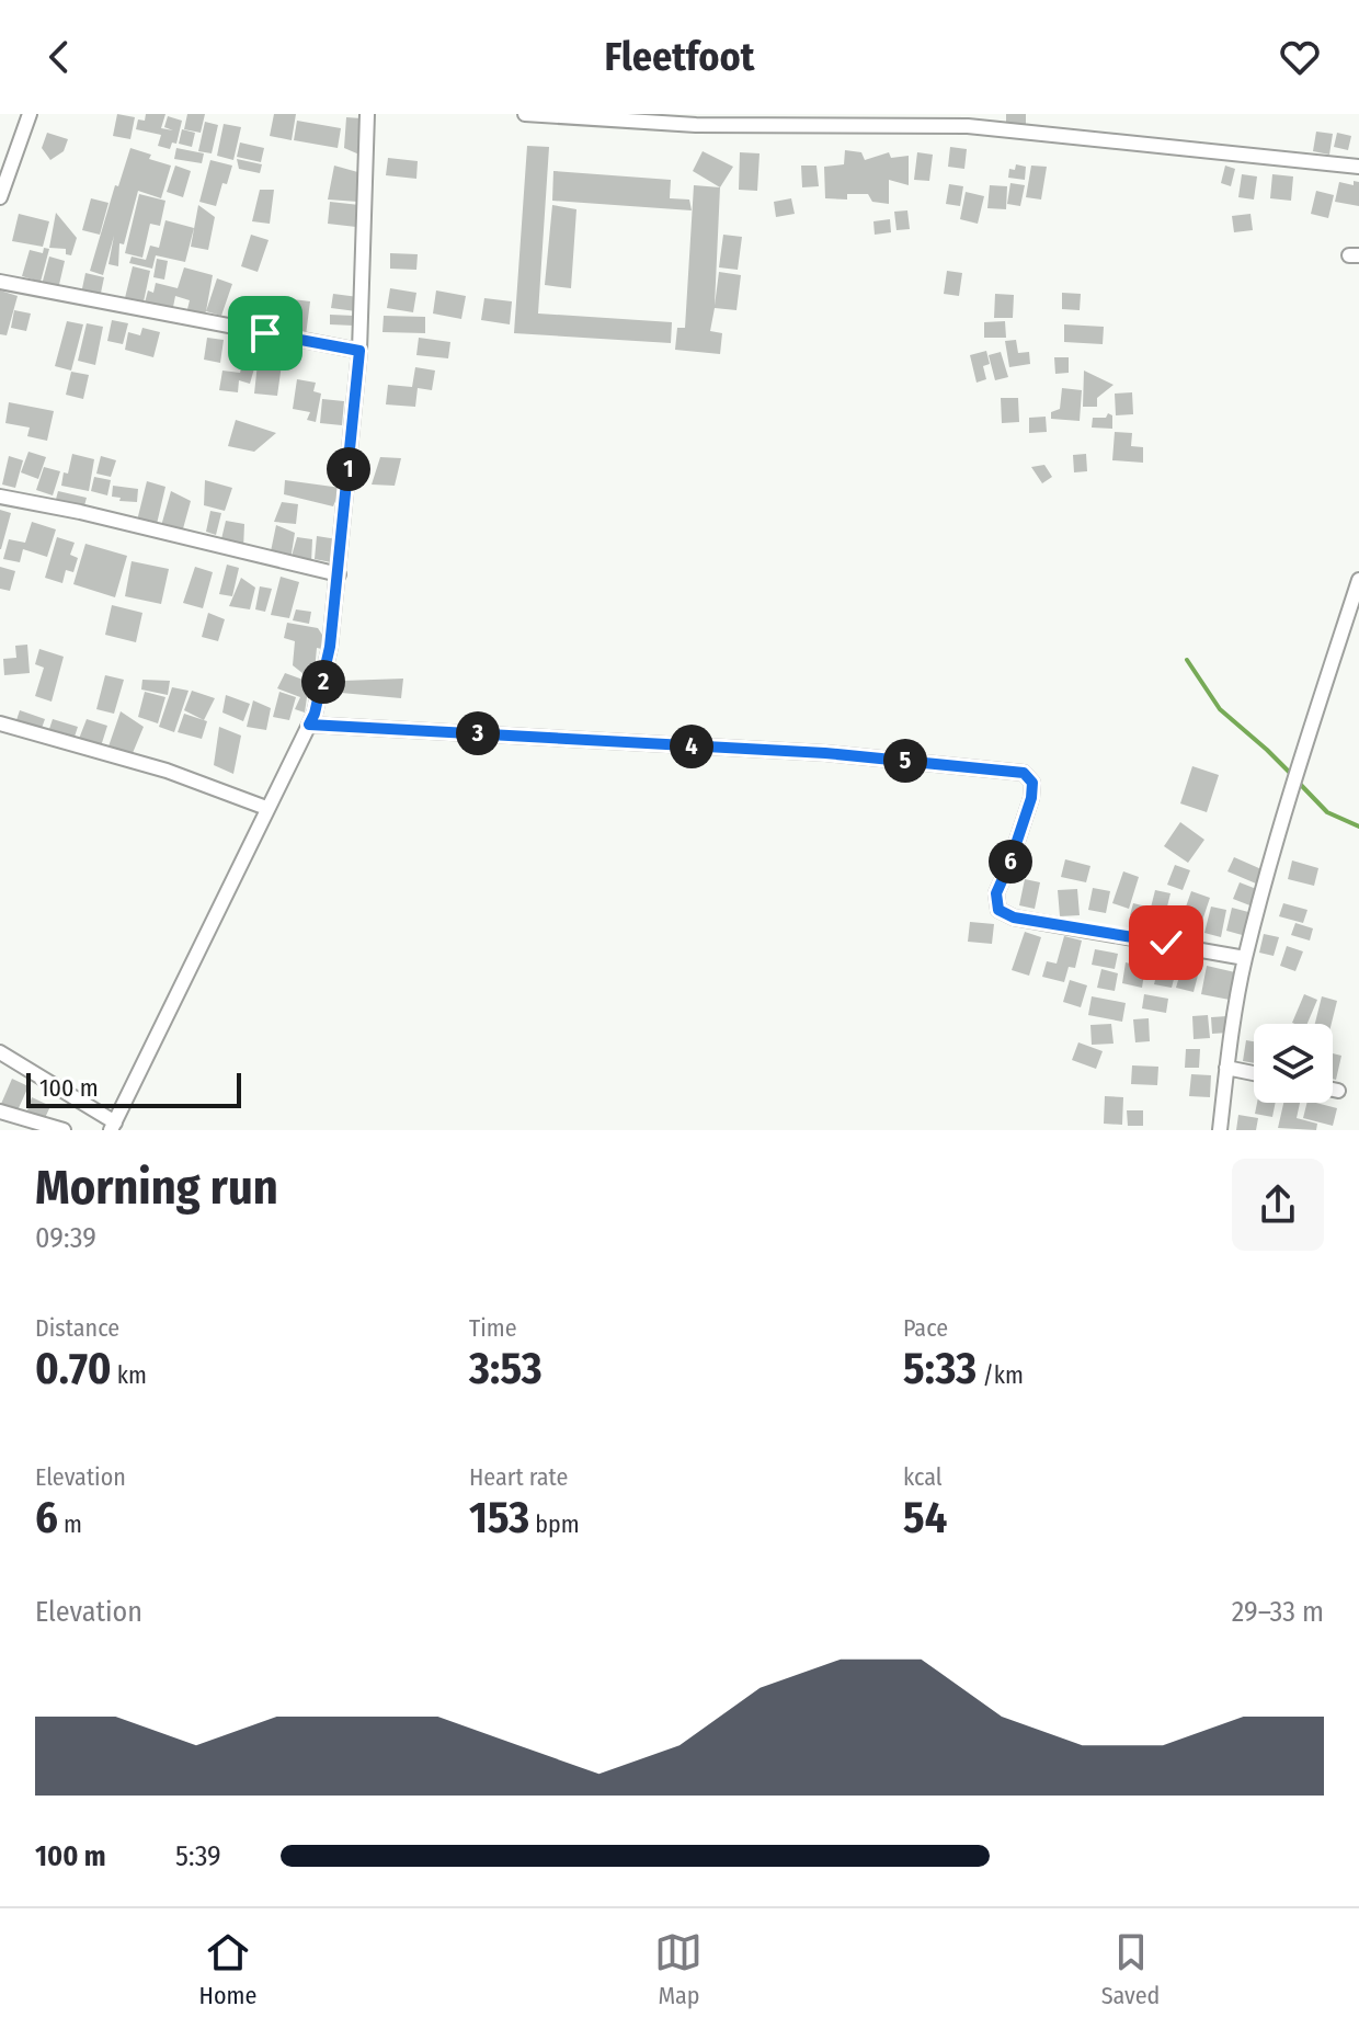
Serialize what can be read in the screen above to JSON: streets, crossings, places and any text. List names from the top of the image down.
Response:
{
  "scale_bar": "100 m",
  "page": {
    "header": "Fleetfoot",
    "pins": [
      "1",
      "2",
      "3",
      "4",
      "5",
      "6"
    ],
    "scale": "100 m",
    "heading": ["Morning run", "09:39"],
    "stats": [
      ["Distance", "0.70 km"],
      ["Time", "3:53"],
      ["Pace", "5:33 /km"],
      ["Elevation", "6 m"],
      ["Heart rate", "153 bpm"],
      ["kcal", "54"]
    ],
    "chart": ["Elevation", "29–33 m"],
    "list": [
      {
        "name": "100 m",
        "note": "5:39"
      }
    ],
    "tabs": ["Home", "Map", "Saved"]
  }
}
